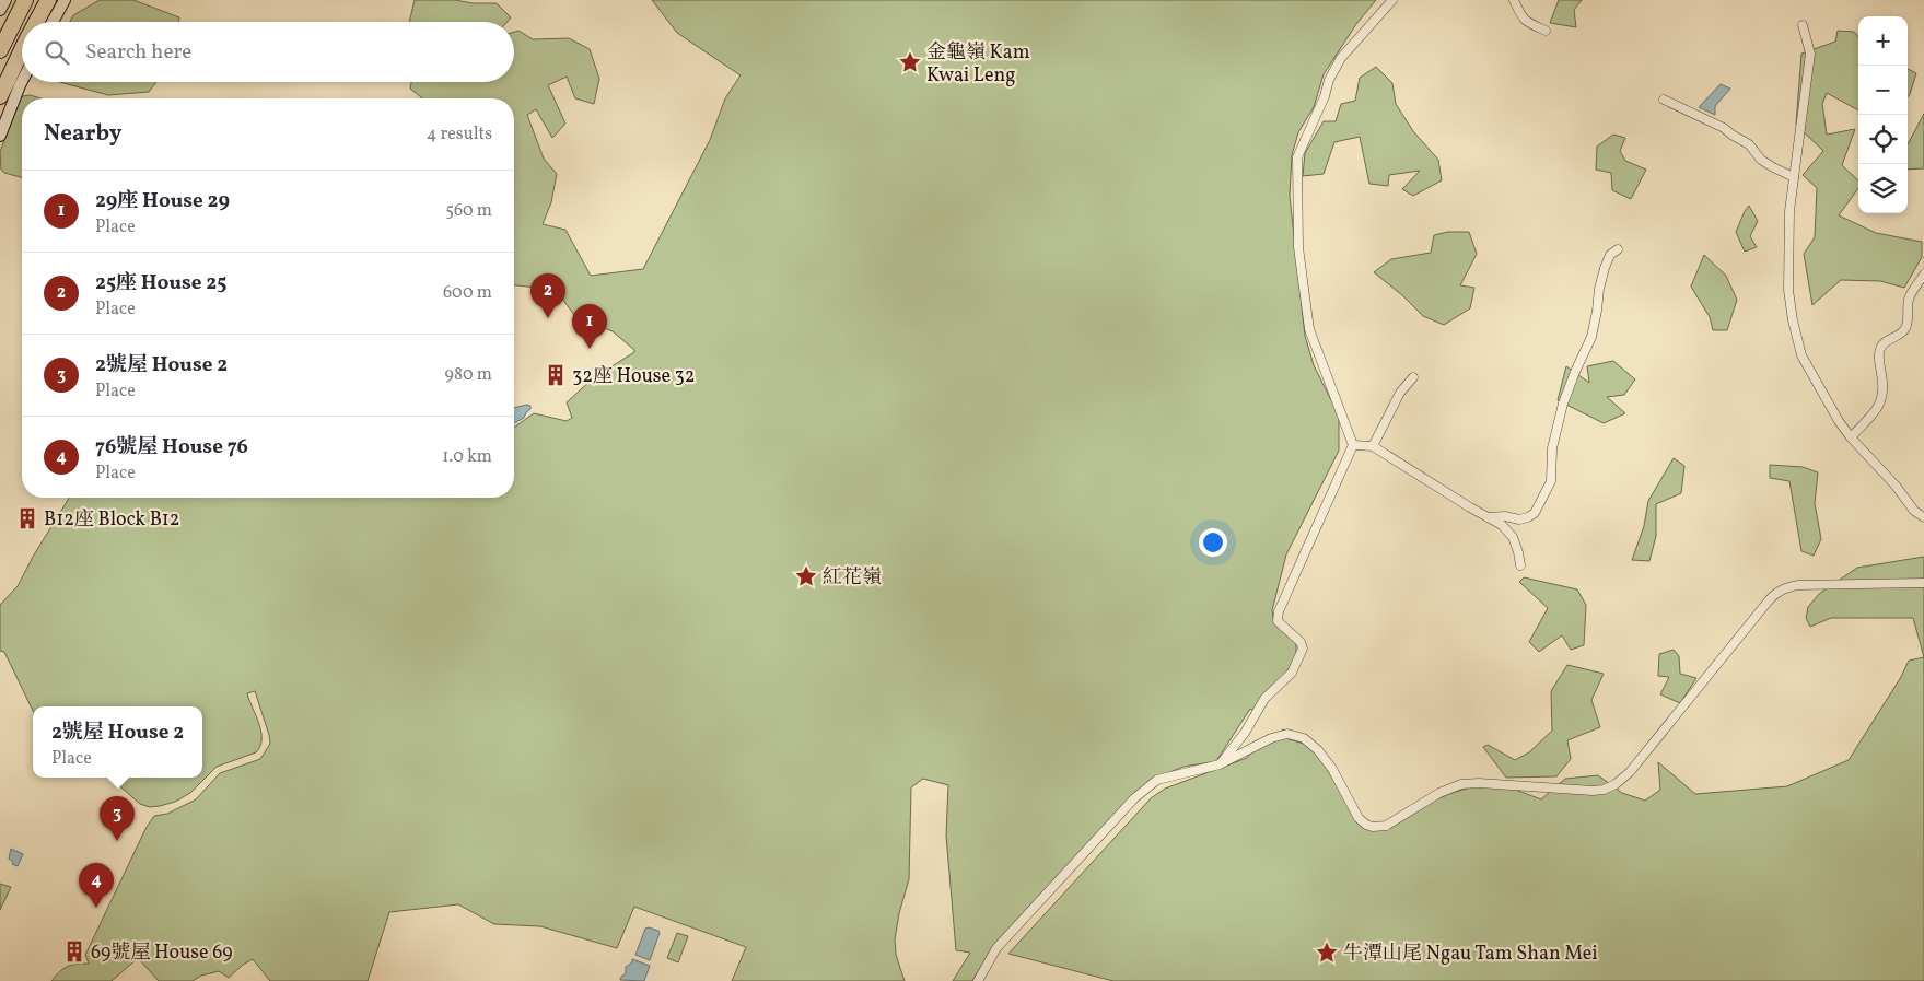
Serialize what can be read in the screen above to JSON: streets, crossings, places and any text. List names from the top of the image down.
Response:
{
  "places": {
    "place": ["金龜嶺 Kam Kwai Leng", "紅花嶺", "牛潭山尾 Ngau Tam Shan Mei"],
    "building": ["32座 House 32", "B12座 Block B12", "69號屋 House 69"]
  },
  "page": {
    "map_buttons": ["+", "−"],
    "search": "Search here",
    "heading": ["Nearby", "4 results"],
    "list": [
      {
        "mark": "1",
        "name": "29座 House 29",
        "note": "Place",
        "value": "560 m"
      },
      {
        "mark": "2",
        "name": "25座 House 25",
        "note": "Place",
        "value": "600 m"
      },
      {
        "mark": "3",
        "name": "2號屋 House 2",
        "note": "Place",
        "value": "980 m"
      },
      {
        "mark": "4",
        "name": "76號屋 House 76",
        "note": "Place",
        "value": "1.0 km"
      }
    ],
    "pins": [
      "2",
      "1",
      "3",
      "4"
    ],
    "popup": ["2號屋 House 2", "Place"]
  }
}
